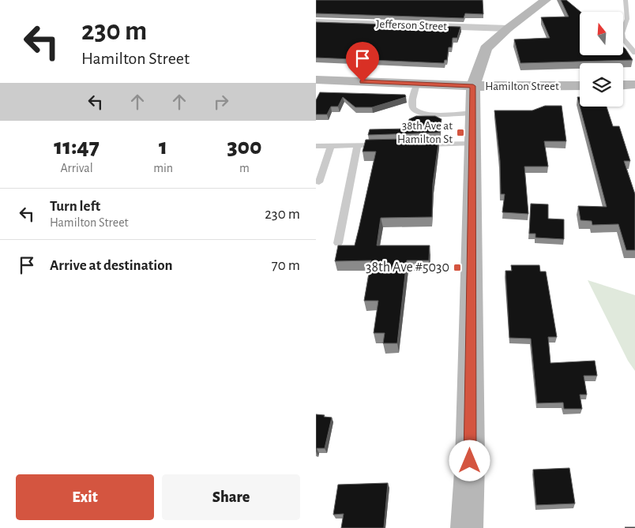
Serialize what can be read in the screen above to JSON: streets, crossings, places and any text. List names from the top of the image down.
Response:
{
  "streets": {
    "main road": ["Hamilton Street"],
    "street": ["Jefferson Street"]
  },
  "places": {
    "transit": ["38th Ave at Hamilton St", "38th Ave #5030"]
  },
  "north": "top",
  "page": {
    "turn": ["230 m", "Hamilton Street"],
    "eta": [
      "11:47",
      "Arrival",
      "1",
      "min",
      "300",
      "m"
    ],
    "list": [
      {
        "name": "Turn left",
        "note": "Hamilton Street",
        "value": "230 m"
      },
      {
        "name": "Arrive at destination",
        "value": "70 m"
      }
    ],
    "buttons": ["Exit", "Share"]
  }
}
